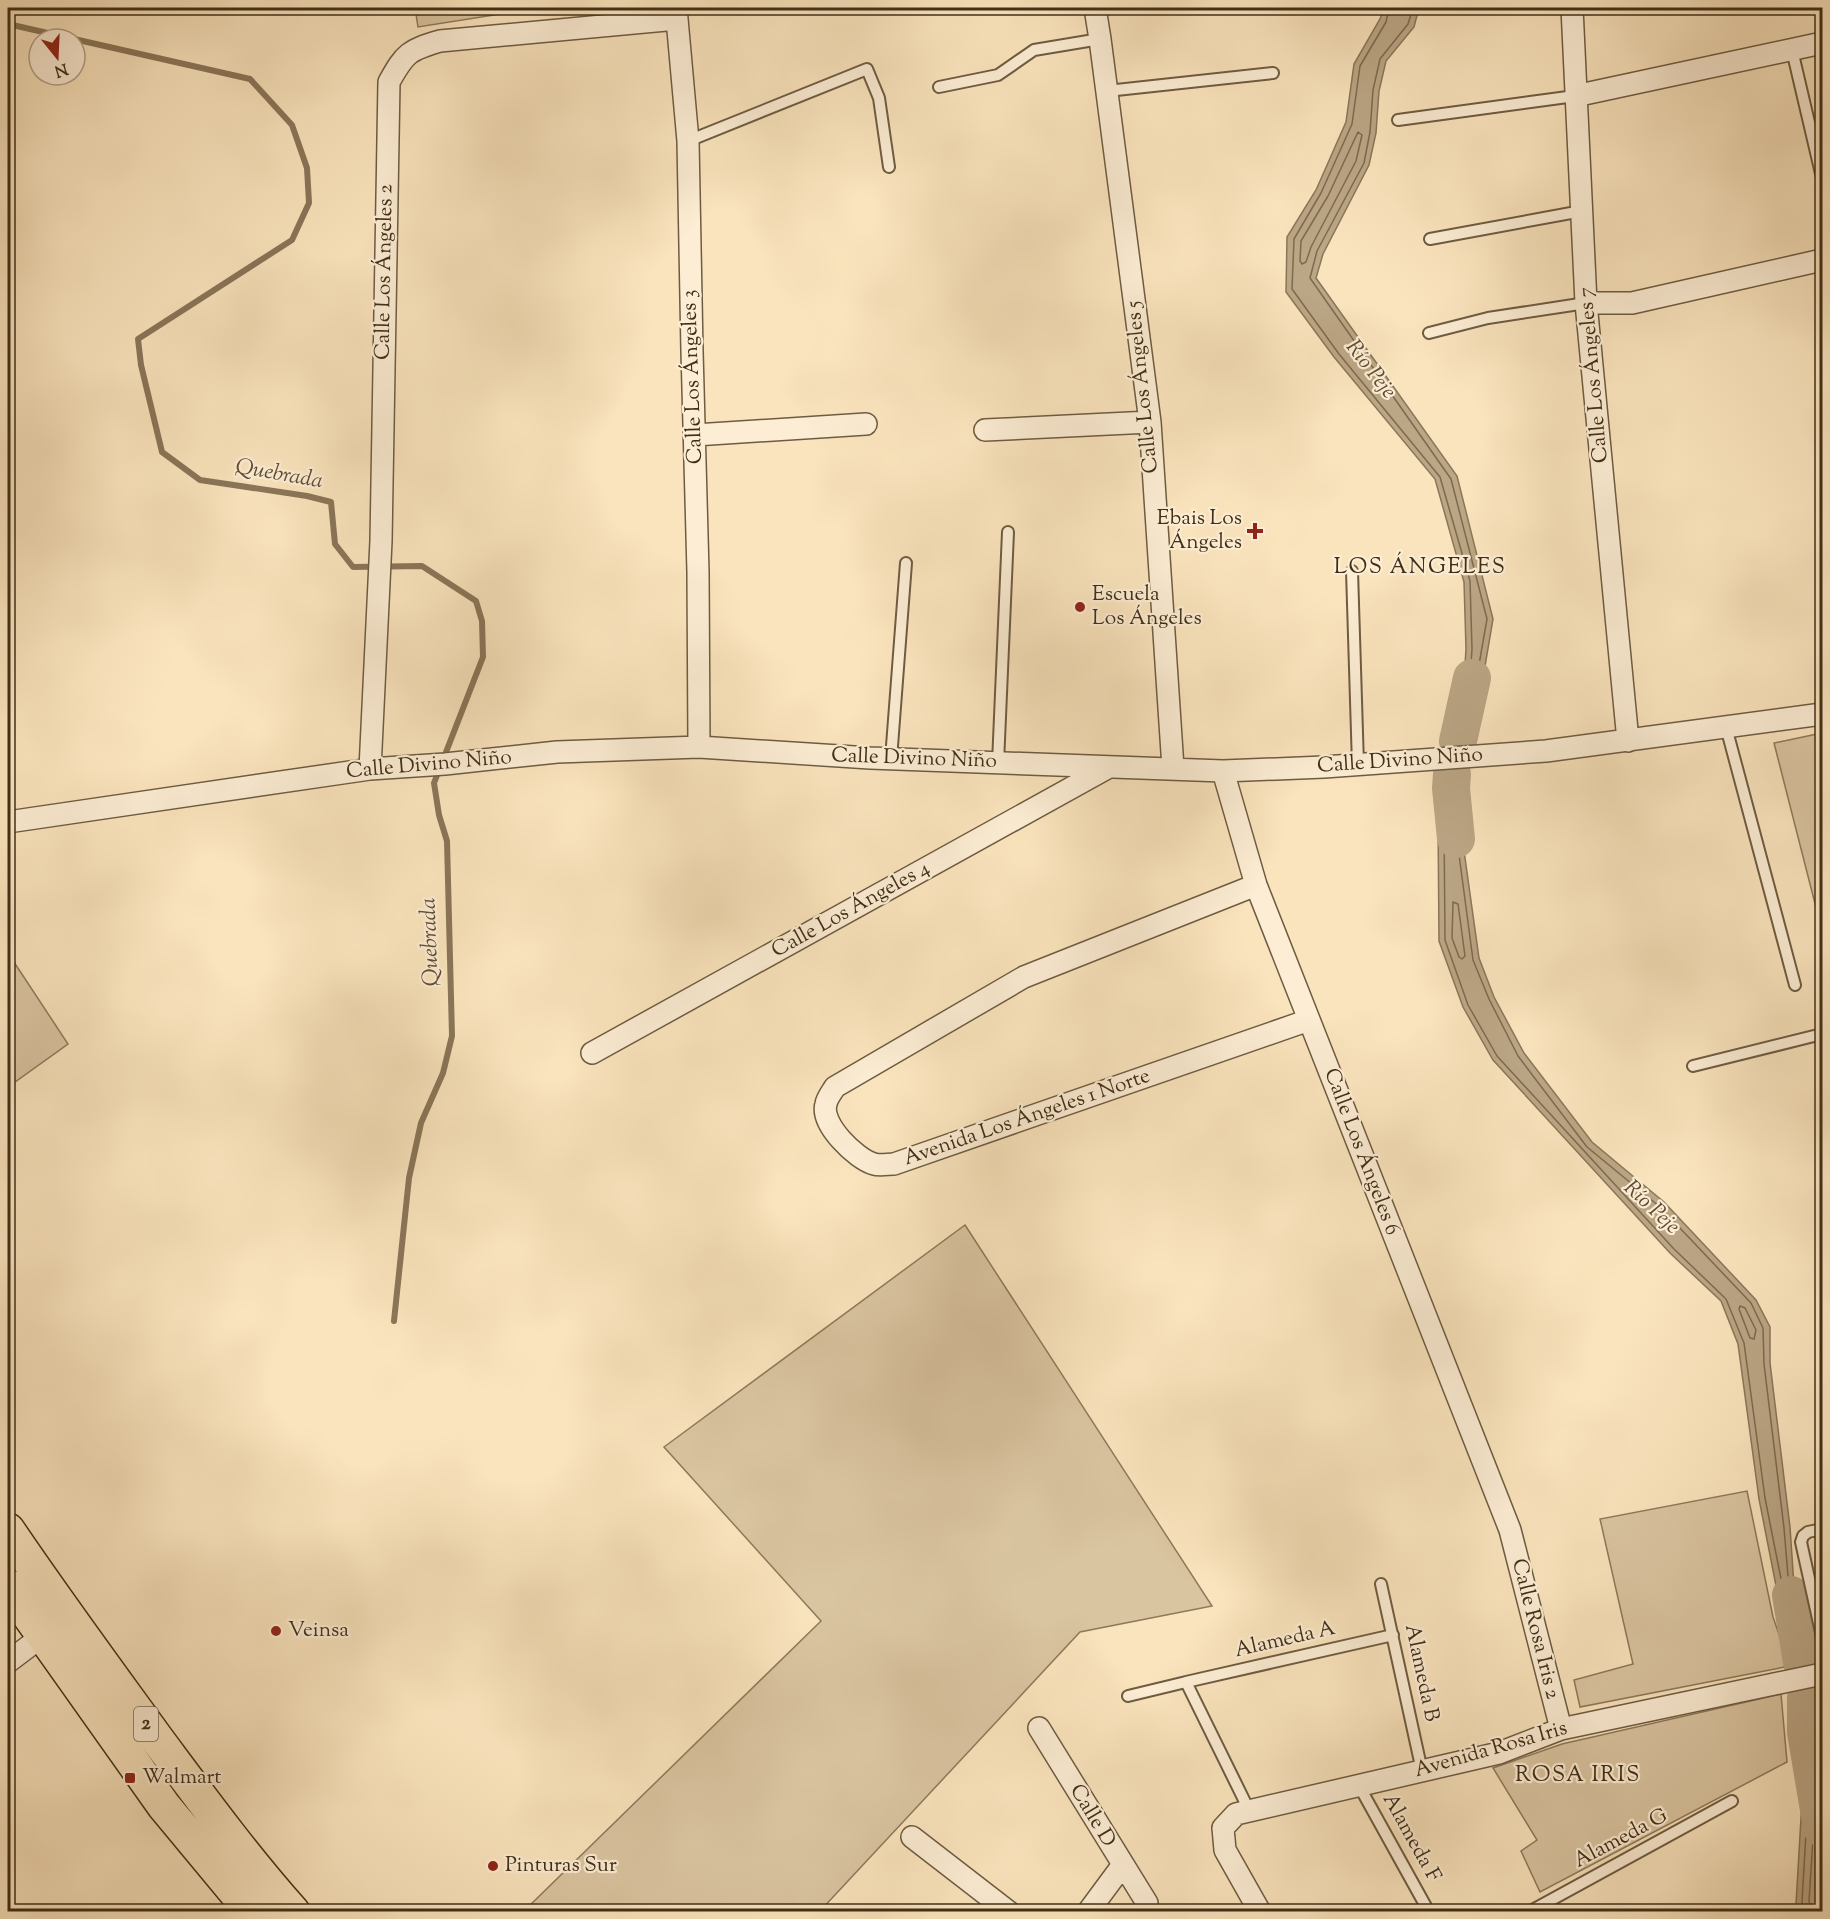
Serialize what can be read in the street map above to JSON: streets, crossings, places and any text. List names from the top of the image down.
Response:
{
  "streets": {
    "highway": ["2"],
    "street": [
      "Calle Los Ángeles 2",
      "Calle Los Ángeles 7",
      "Calle Los Ángeles 3",
      "Calle Los Ángeles 5",
      "Calle Divino Niño",
      "Calle Los Ángeles 4",
      "Avenida Los Ángeles 1 Norte",
      "Calle Los Ángeles 6",
      "Calle Rosa Iris 2",
      "Avenida Rosa Iris",
      "Calle D"
    ],
    "lane": [
      "Alameda A",
      "Alameda B",
      "Alameda F",
      "Alameda G"
    ]
  },
  "crossings": [
    ["Calle Los Ángeles 2", "Calle Los Ángeles 3"],
    ["Calle Los Ángeles 2", "Calle Divino Niño"],
    ["Calle Los Ángeles 7", "Calle Divino Niño"],
    ["Calle Los Ángeles 3", "Calle Divino Niño"],
    ["Calle Los Ángeles 5", "Calle Divino Niño"],
    ["Calle Divino Niño", "Calle Los Ángeles 4"],
    ["Calle Divino Niño", "Calle Los Ángeles 6"],
    ["Avenida Los Ángeles 1 Norte", "Calle Los Ángeles 6"],
    ["Calle Los Ángeles 6", "Calle Rosa Iris 2"],
    ["Calle Rosa Iris 2", "Avenida Rosa Iris"],
    ["Alameda A", "Alameda B"],
    ["Alameda B", "Avenida Rosa Iris"],
    ["Avenida Rosa Iris", "Alameda F"]
  ],
  "districts": ["LOS ÁNGELES", "ROSA IRIS"],
  "water": ["Río Peje", "Quebrada"],
  "places": {
    "health": ["Ebais Los Ángeles"],
    "other": ["Escuela Los Ángeles", "Veinsa", "Pinturas Sur"],
    "transit": ["Walmart"]
  },
  "north": "bottom"
}
